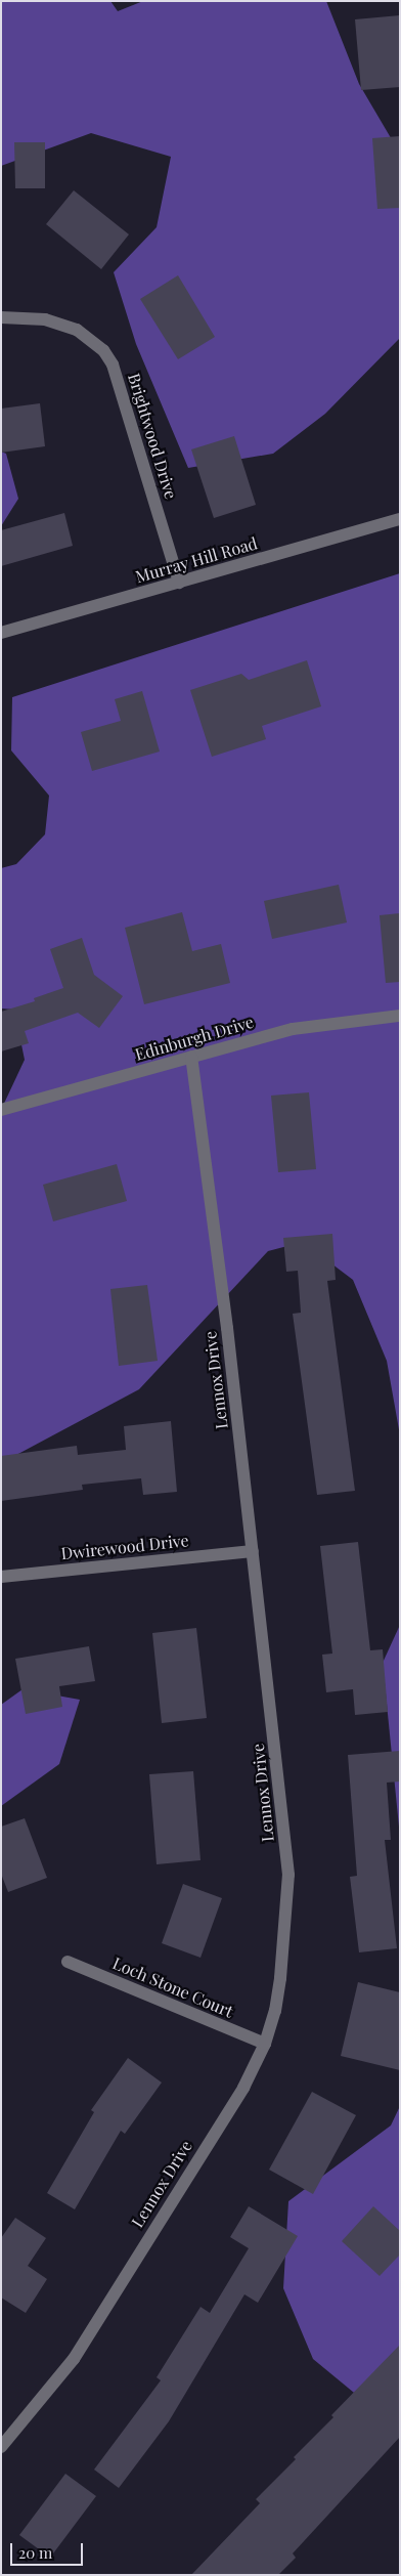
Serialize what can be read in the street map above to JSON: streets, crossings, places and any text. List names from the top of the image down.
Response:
{
  "streets": {
    "street": [
      "Brightwood Drive",
      "Murray Hill Road",
      "Edinburgh Drive",
      "Lennox Drive",
      "Dwirewood Drive",
      "Loch Stone Court"
    ]
  },
  "crossings": [
    ["Brightwood Drive", "Murray Hill Road"],
    ["Edinburgh Drive", "Lennox Drive"],
    ["Lennox Drive", "Dwirewood Drive"],
    ["Lennox Drive", "Loch Stone Court"]
  ],
  "scale_bar": "20 m"
}
